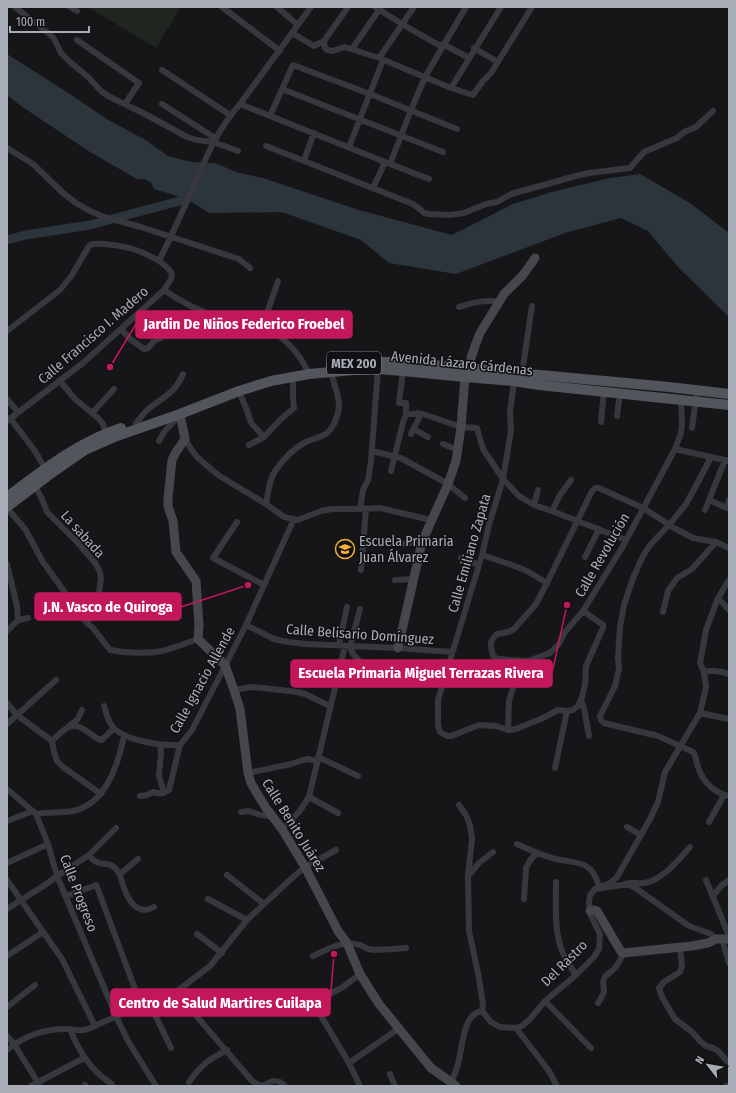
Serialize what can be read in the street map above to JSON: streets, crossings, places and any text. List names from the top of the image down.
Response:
{
  "streets": {
    "main road": ["MEX 200", "Avenida Lázaro Cárdenas"],
    "street": [
      "Calle Francisco I. Madero",
      "La sabada",
      "Calle Emiliano Zapata",
      "Calle Revolución",
      "Calle Belisario Domínguez",
      "Calle Ignacio Allende",
      "Calle Benito Juárez",
      "Calle Progreso",
      "Del Rastro"
    ]
  },
  "crossings": [
    ["Avenida Lázaro Cárdenas", "La sabada"],
    ["Avenida Lázaro Cárdenas", "Calle Emiliano Zapata"],
    ["Avenida Lázaro Cárdenas", "Calle Revolución"],
    ["Calle Emiliano Zapata", "Calle Belisario Domínguez"],
    ["Calle Belisario Domínguez", "Calle Ignacio Allende"],
    ["Calle Ignacio Allende", "Calle Benito Juárez"]
  ],
  "places": {
    "other": [
      "Jardin De Niños Federico Froebel",
      "J.N. Vasco de Quiroga",
      "Escuela Primaria Miguel Terrazas Rivera",
      "Centro de Salud Martires Cuilapa"
    ],
    "school or university": ["Escuela Primaria Juan Álvarez"]
  },
  "scale_bar": "100 m",
  "north": "top left"
}
